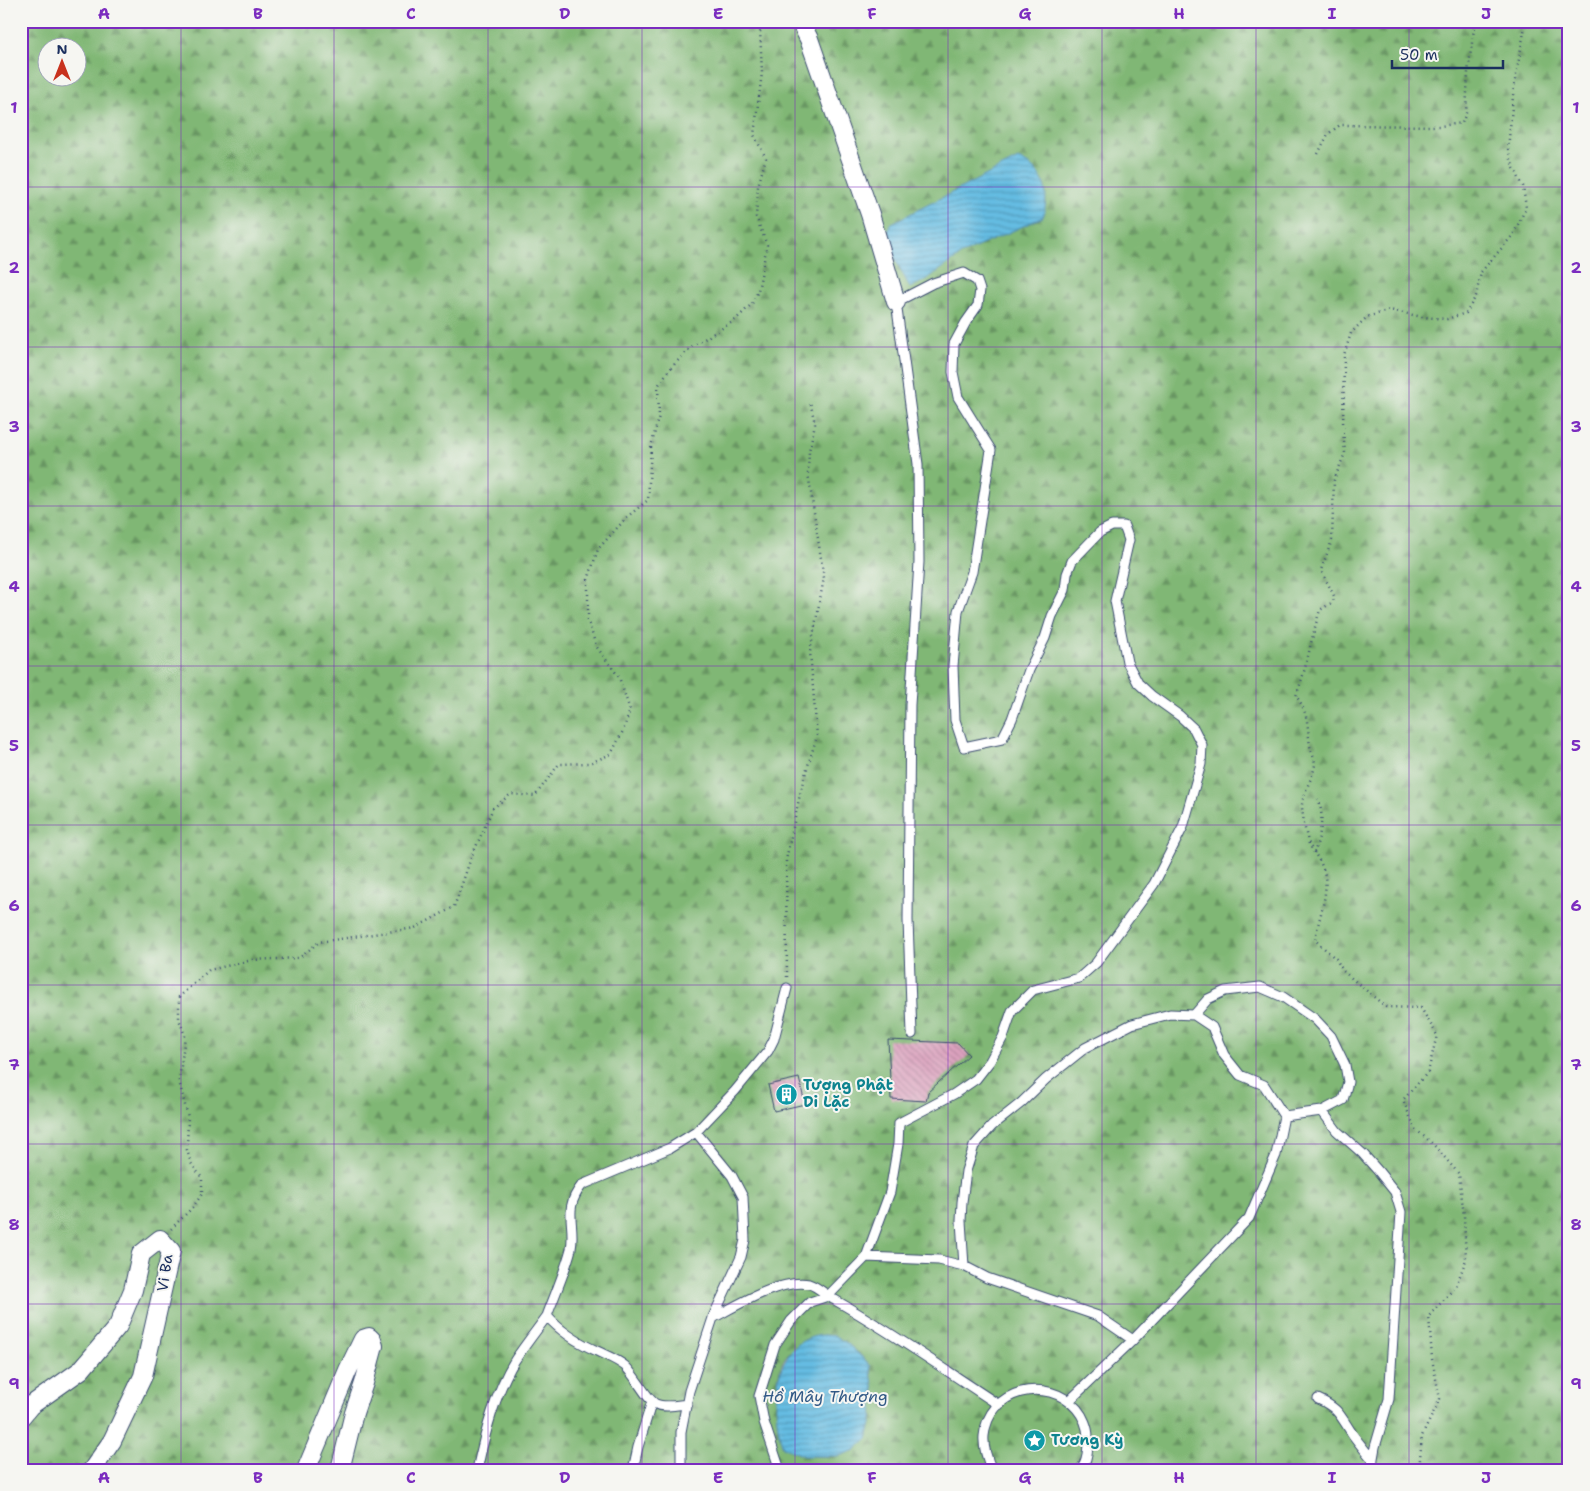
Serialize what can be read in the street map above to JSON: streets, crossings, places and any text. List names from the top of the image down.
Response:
{
  "streets": {
    "street": ["Vi Ba"]
  },
  "water": ["Hồ Mây Thượng"],
  "places": {
    "building": ["Tượng Phật Di Lặc"],
    "place": ["Tương Kỳ"]
  },
  "scale_bar": "50 m",
  "north": "top",
  "grid": {
    "columns": [
      "A",
      "B",
      "C",
      "D",
      "E",
      "F",
      "G",
      "H",
      "I",
      "J"
    ],
    "rows": [
      "1",
      "2",
      "3",
      "4",
      "5",
      "6",
      "7",
      "8",
      "9"
    ]
  }
}
